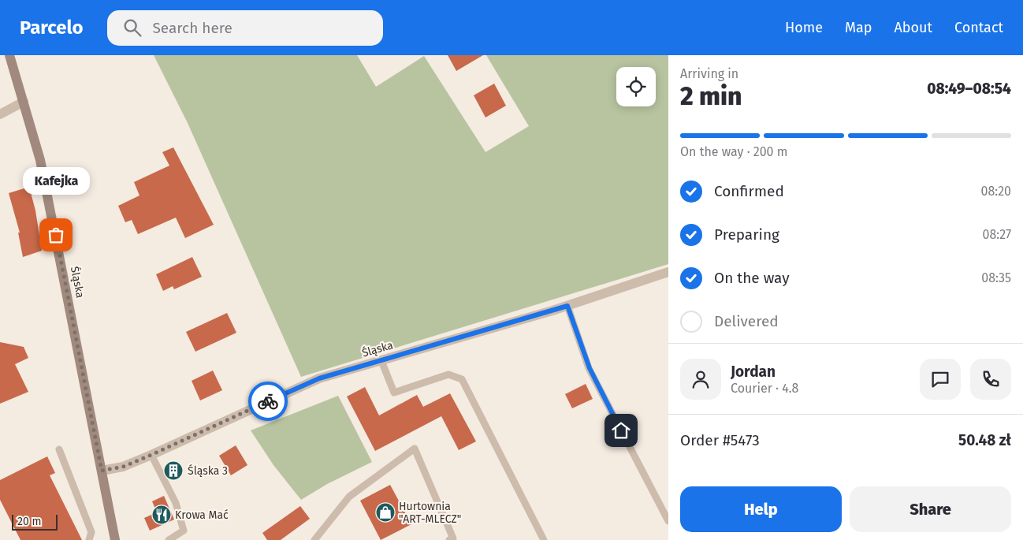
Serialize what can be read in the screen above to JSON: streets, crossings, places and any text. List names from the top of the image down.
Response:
{
  "streets": {
    "main road": ["Śląska"]
  },
  "places": {
    "other": ["Kafejka"],
    "building": ["Śląska 3"],
    "shop": ["Hurtownia \"ART-MLECZ\""],
    "restaurant": ["Krowa Mać"]
  },
  "scale_bar": "20 m",
  "page": {
    "header": "Parcelo",
    "search": "Search here",
    "nav": [
      "Home",
      "Map",
      "About",
      "Contact"
    ],
    "heading": ["2 min", "Arriving in", "08:49–08:54"],
    "panel": [
      "Jordan",
      "Courier · 4.8",
      "Order #5473",
      "50.48 zł"
    ],
    "bar": "On the way · 200 m",
    "bubble": "Kafejka",
    "list": [
      ["Confirmed", "08:20"],
      ["Preparing", "08:27"],
      ["On the way", "08:35"],
      "Delivered"
    ],
    "buttons": ["Help", "Share"],
    "scale": "20 m"
  }
}
